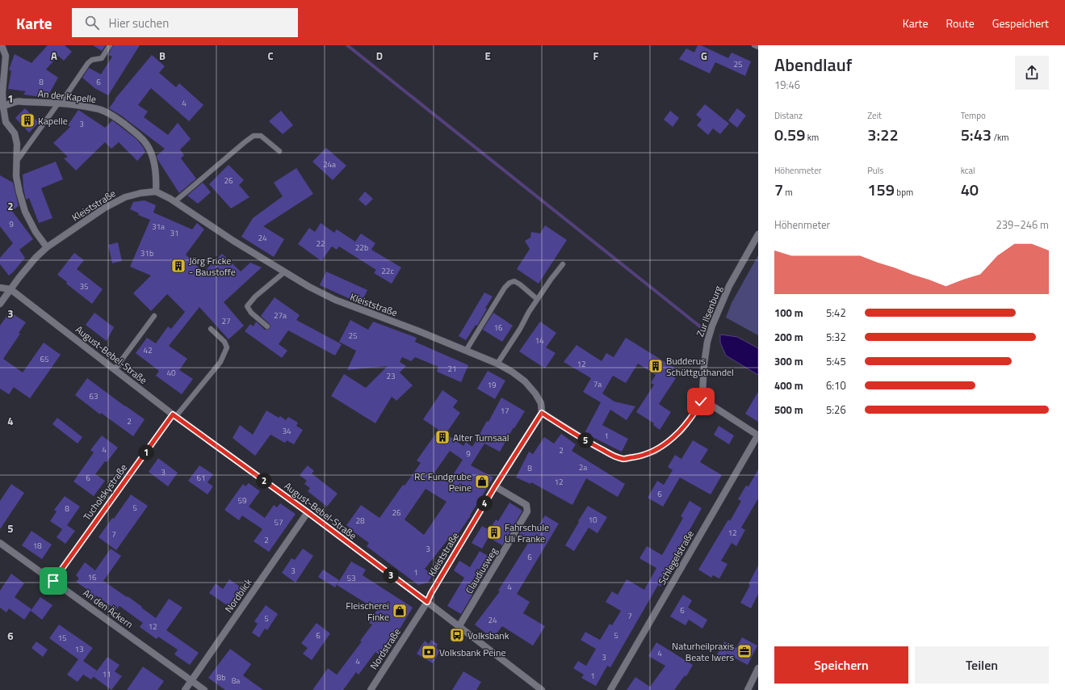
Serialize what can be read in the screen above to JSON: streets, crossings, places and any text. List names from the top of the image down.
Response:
{
  "streets": {
    "street": [
      "An der Kapelle",
      "Kleiststraße",
      "Zur Ilsenburg",
      "August-Bebel-Straße",
      "Tucholskystraße",
      "Schlegelstraße",
      "Claudiusweg",
      "Nordblick",
      "An den Äckern",
      "Nordstraße"
    ]
  },
  "crossings": [
    ["An der Kapelle", "Kleiststraße"],
    ["Kleiststraße", "Zur Ilsenburg"],
    ["Kleiststraße", "August-Bebel-Straße"],
    ["Kleiststraße", "Claudiusweg"],
    ["Kleiststraße", "Nordstraße"],
    ["August-Bebel-Straße", "Tucholskystraße"],
    ["August-Bebel-Straße", "Claudiusweg"],
    ["August-Bebel-Straße", "Nordblick"],
    ["August-Bebel-Straße", "Nordstraße"],
    ["Tucholskystraße", "An den Äckern"],
    ["Nordblick", "An den Äckern"]
  ],
  "places": {
    "building": [
      "Kapelle",
      "Jörg Fricke - Baustoffe",
      "Budderus Schüttguthandel",
      "Alter Turnsaal",
      "Fahrschule Uli Franke"
    ],
    "shop": ["RC Fundgrube Peine", "Fleischerei Finke"],
    "bus stop": ["Volksbank"],
    "office": ["Naturheilpraxis Beate Iwers"],
    "bank": ["Volksbank Peine"]
  },
  "house_numbers": [
    "25",
    "8",
    "6",
    "4",
    "3",
    "24a",
    "26",
    "9",
    "31a",
    "31",
    "24",
    "22",
    "22b",
    "31b",
    "22c",
    "35",
    "27a",
    "27",
    "16",
    "25",
    "14",
    "42",
    "65",
    "12",
    "21",
    "40",
    "23",
    "7a",
    "19",
    "63",
    "17",
    "2",
    "34",
    "1",
    "4",
    "2",
    "9",
    "2a",
    "8",
    "3",
    "6",
    "61",
    "12",
    "6",
    "59",
    "5",
    "8",
    "26",
    "10",
    "28",
    "57",
    "12",
    "7",
    "2",
    "18",
    "3",
    "6",
    "3",
    "1",
    "16",
    "53",
    "4",
    "6",
    "7",
    "5",
    "24",
    "12",
    "6",
    "5",
    "15",
    "13",
    "4",
    "3",
    "4",
    "11",
    "1",
    "8b",
    "8a"
  ],
  "page": {
    "header": "Karte",
    "search": "Hier suchen",
    "nav": ["Karte", "Route", "Gespeichert"],
    "heading": ["Abendlauf", "19:46"],
    "stats": [
      ["Distanz", "0.59 km"],
      ["Zeit", "3:22"],
      ["Tempo", "5:43 /km"],
      ["Höhenmeter", "7 m"],
      ["Puls", "159 bpm"],
      ["kcal", "40"]
    ],
    "chart": ["Höhenmeter", "239–246 m"],
    "list": [
      {
        "name": "100 m",
        "note": "5:42"
      },
      {
        "name": "200 m",
        "note": "5:32"
      },
      {
        "name": "300 m",
        "note": "5:45"
      },
      {
        "name": "400 m",
        "note": "6:10"
      },
      {
        "name": "500 m",
        "note": "5:26"
      }
    ],
    "pins": [
      "5",
      "1",
      "2",
      "4",
      "3"
    ],
    "buttons": ["Speichern", "Teilen"]
  },
  "grid": {
    "columns": [
      "A",
      "B",
      "C",
      "D",
      "E",
      "F",
      "G"
    ],
    "rows": [
      "1",
      "2",
      "3",
      "4",
      "5",
      "6"
    ]
  }
}
